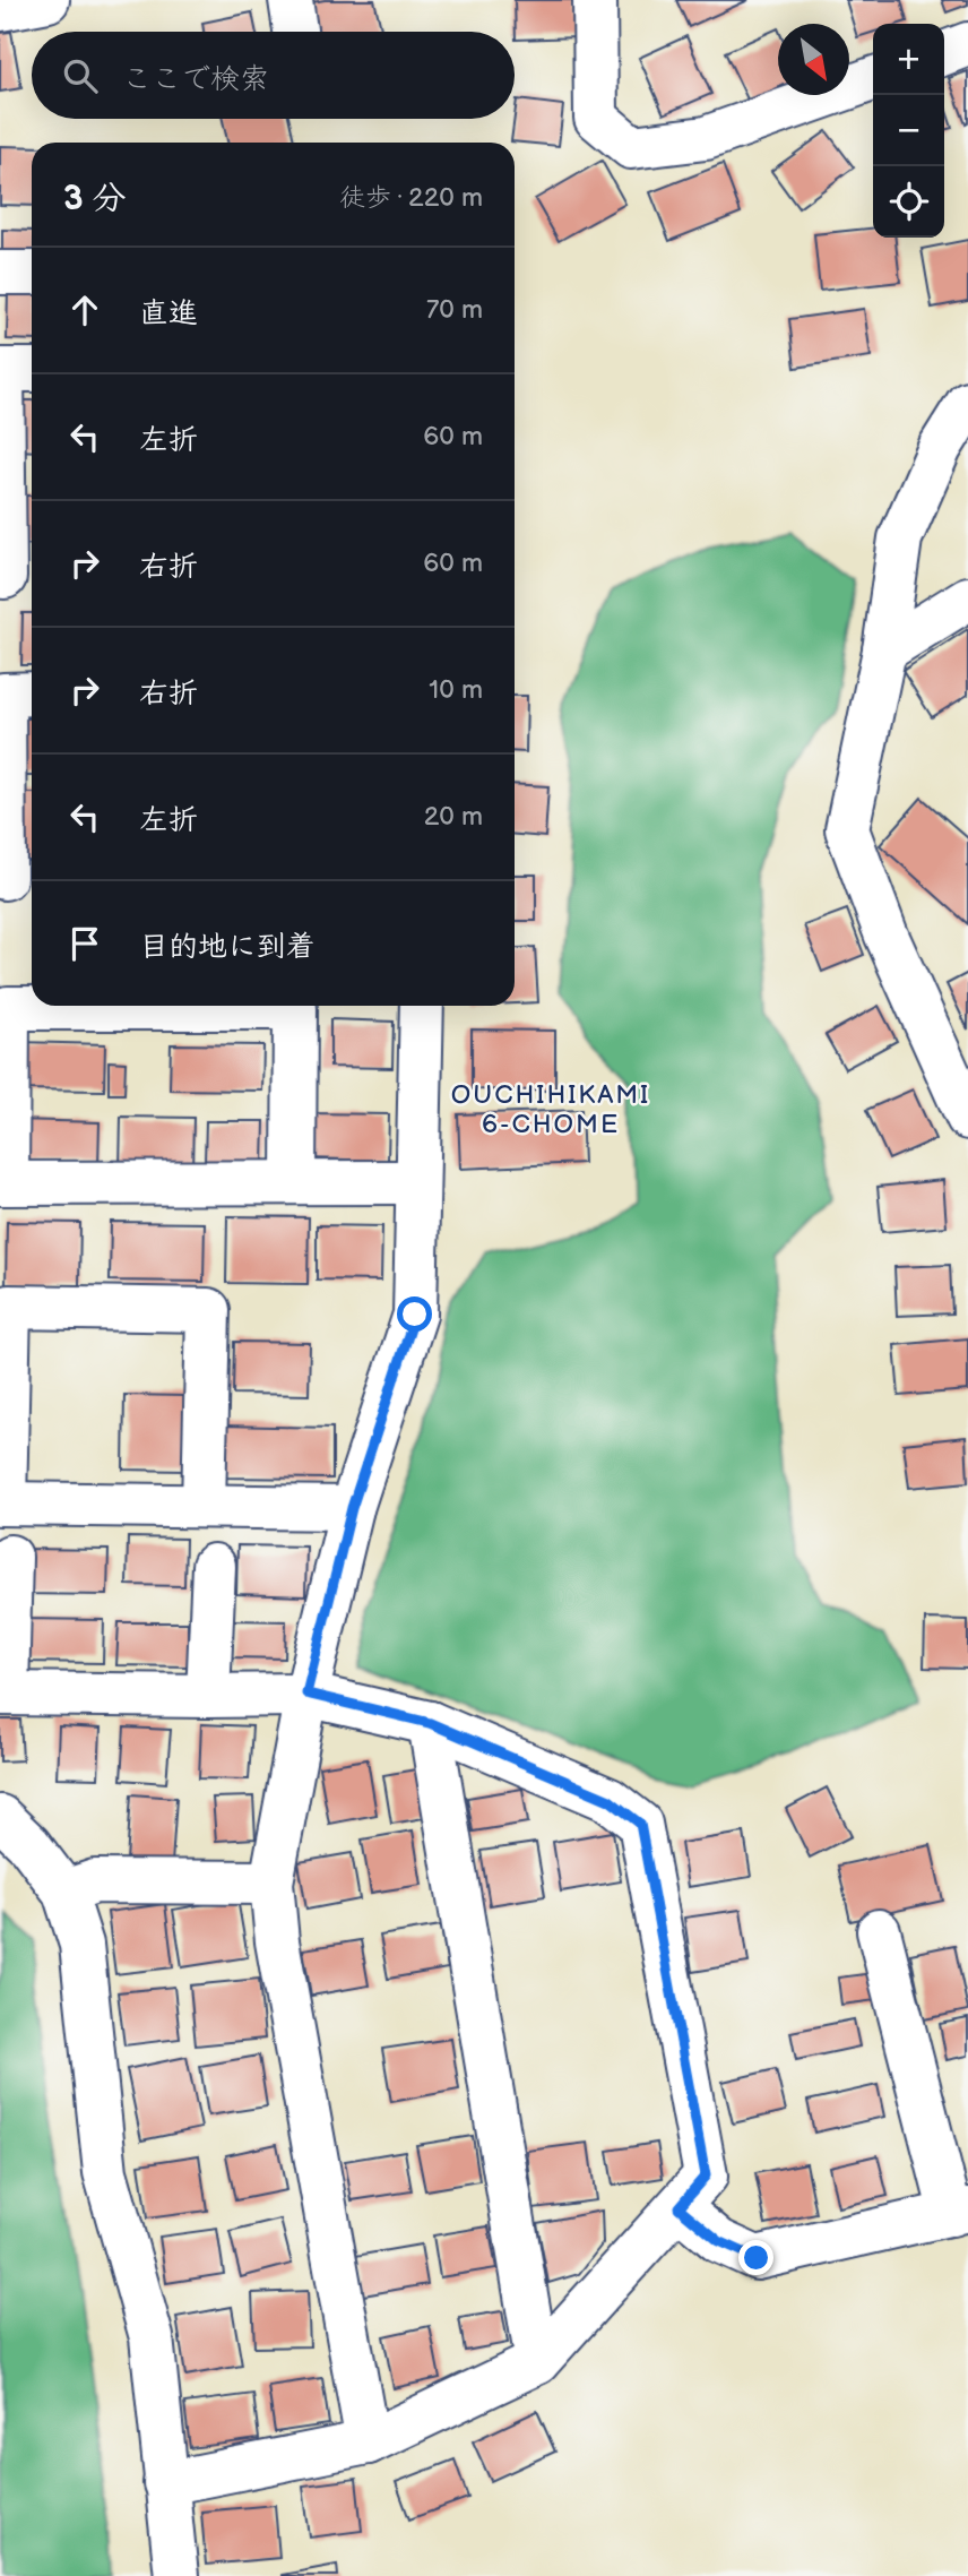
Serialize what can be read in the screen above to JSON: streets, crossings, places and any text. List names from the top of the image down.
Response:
{
  "districts": ["OUCHIHIKAMI 6-CHOME"],
  "north": "bottom right",
  "page": {
    "map_buttons": ["+", "−"],
    "search": "ここで検索",
    "heading": ["3 分", "徒歩 · 220 m"],
    "list": [
      ["直進", "70 m"],
      ["左折", "60 m"],
      ["右折", "60 m"],
      ["右折", "10 m"],
      ["左折", "20 m"],
      "目的地に到着"
    ]
  }
}
